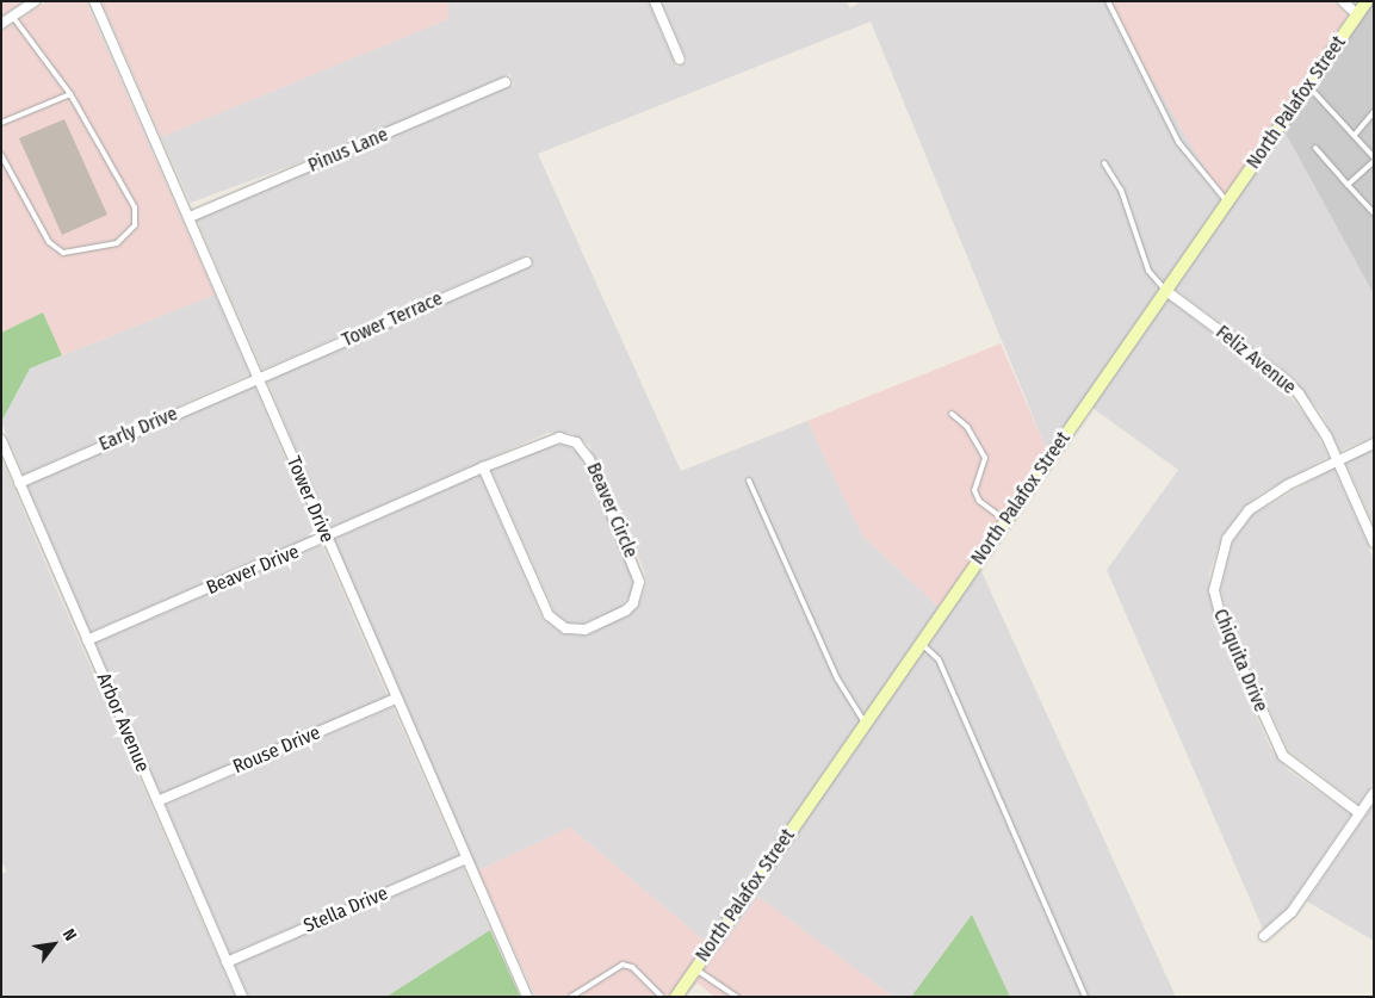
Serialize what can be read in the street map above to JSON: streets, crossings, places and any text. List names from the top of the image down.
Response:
{
  "streets": {
    "main road": ["North Palafox Street"],
    "street": [
      "Pinus Lane",
      "Tower Terrace",
      "Feliz Avenue",
      "Early Drive",
      "Tower Drive",
      "Beaver Circle",
      "Beaver Drive",
      "Chiquita Drive",
      "Arbor Avenue",
      "Rouse Drive",
      "Stella Drive"
    ]
  },
  "crossings": [
    ["North Palafox Street", "Feliz Avenue"],
    ["Pinus Lane", "Tower Drive"],
    ["Tower Terrace", "Early Drive"],
    ["Tower Terrace", "Tower Drive"],
    ["Feliz Avenue", "Chiquita Drive"],
    ["Early Drive", "Tower Drive"],
    ["Early Drive", "Arbor Avenue"],
    ["Tower Drive", "Beaver Drive"],
    ["Tower Drive", "Rouse Drive"],
    ["Tower Drive", "Stella Drive"],
    ["Beaver Circle", "Beaver Drive"],
    ["Beaver Drive", "Arbor Avenue"],
    ["Arbor Avenue", "Rouse Drive"],
    ["Arbor Avenue", "Stella Drive"]
  ],
  "north": "top right"
}
